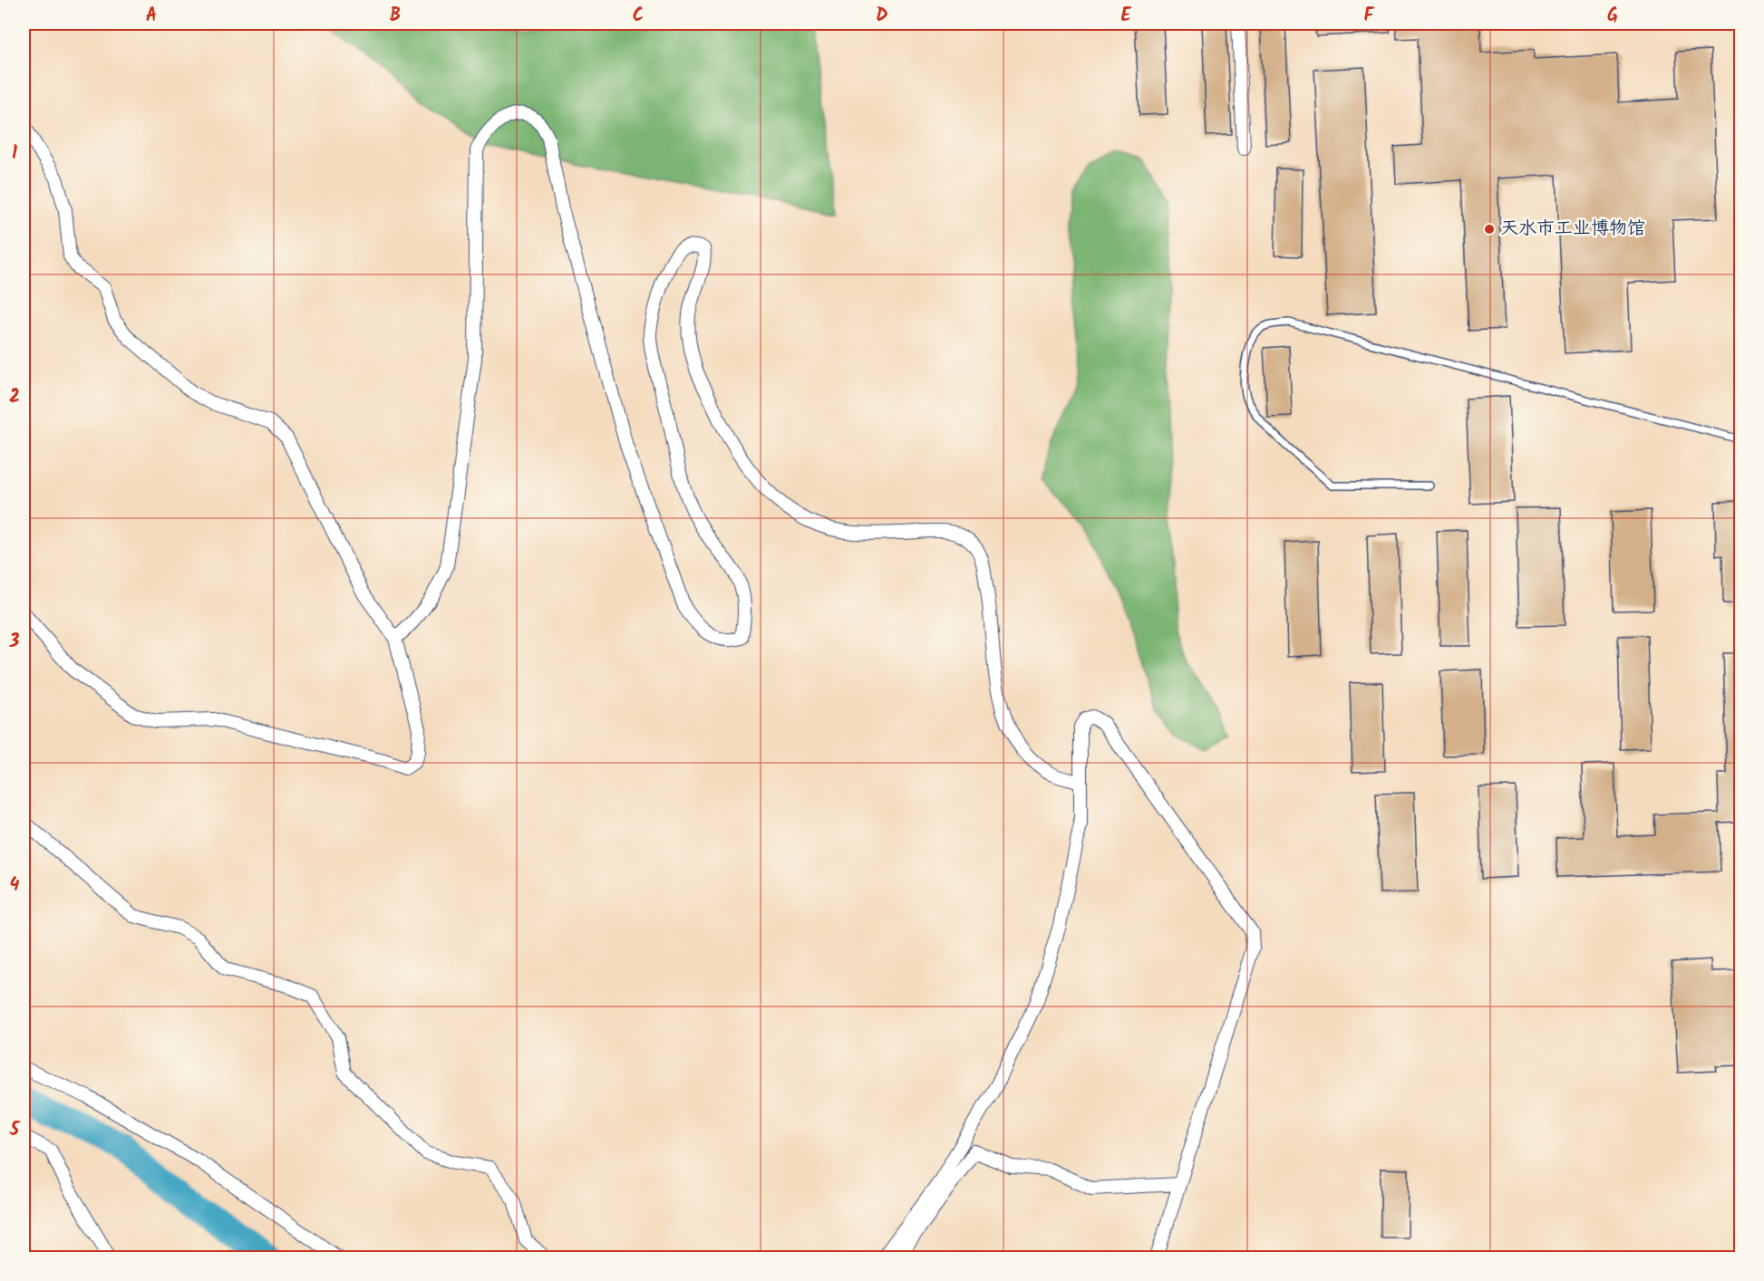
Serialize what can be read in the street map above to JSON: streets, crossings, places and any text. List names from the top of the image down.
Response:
{
  "places": ["天水市工业博物馆"],
  "grid": {
    "columns": [
      "A",
      "B",
      "C",
      "D",
      "E",
      "F",
      "G"
    ],
    "rows": [
      "1",
      "2",
      "3",
      "4",
      "5"
    ]
  }
}
